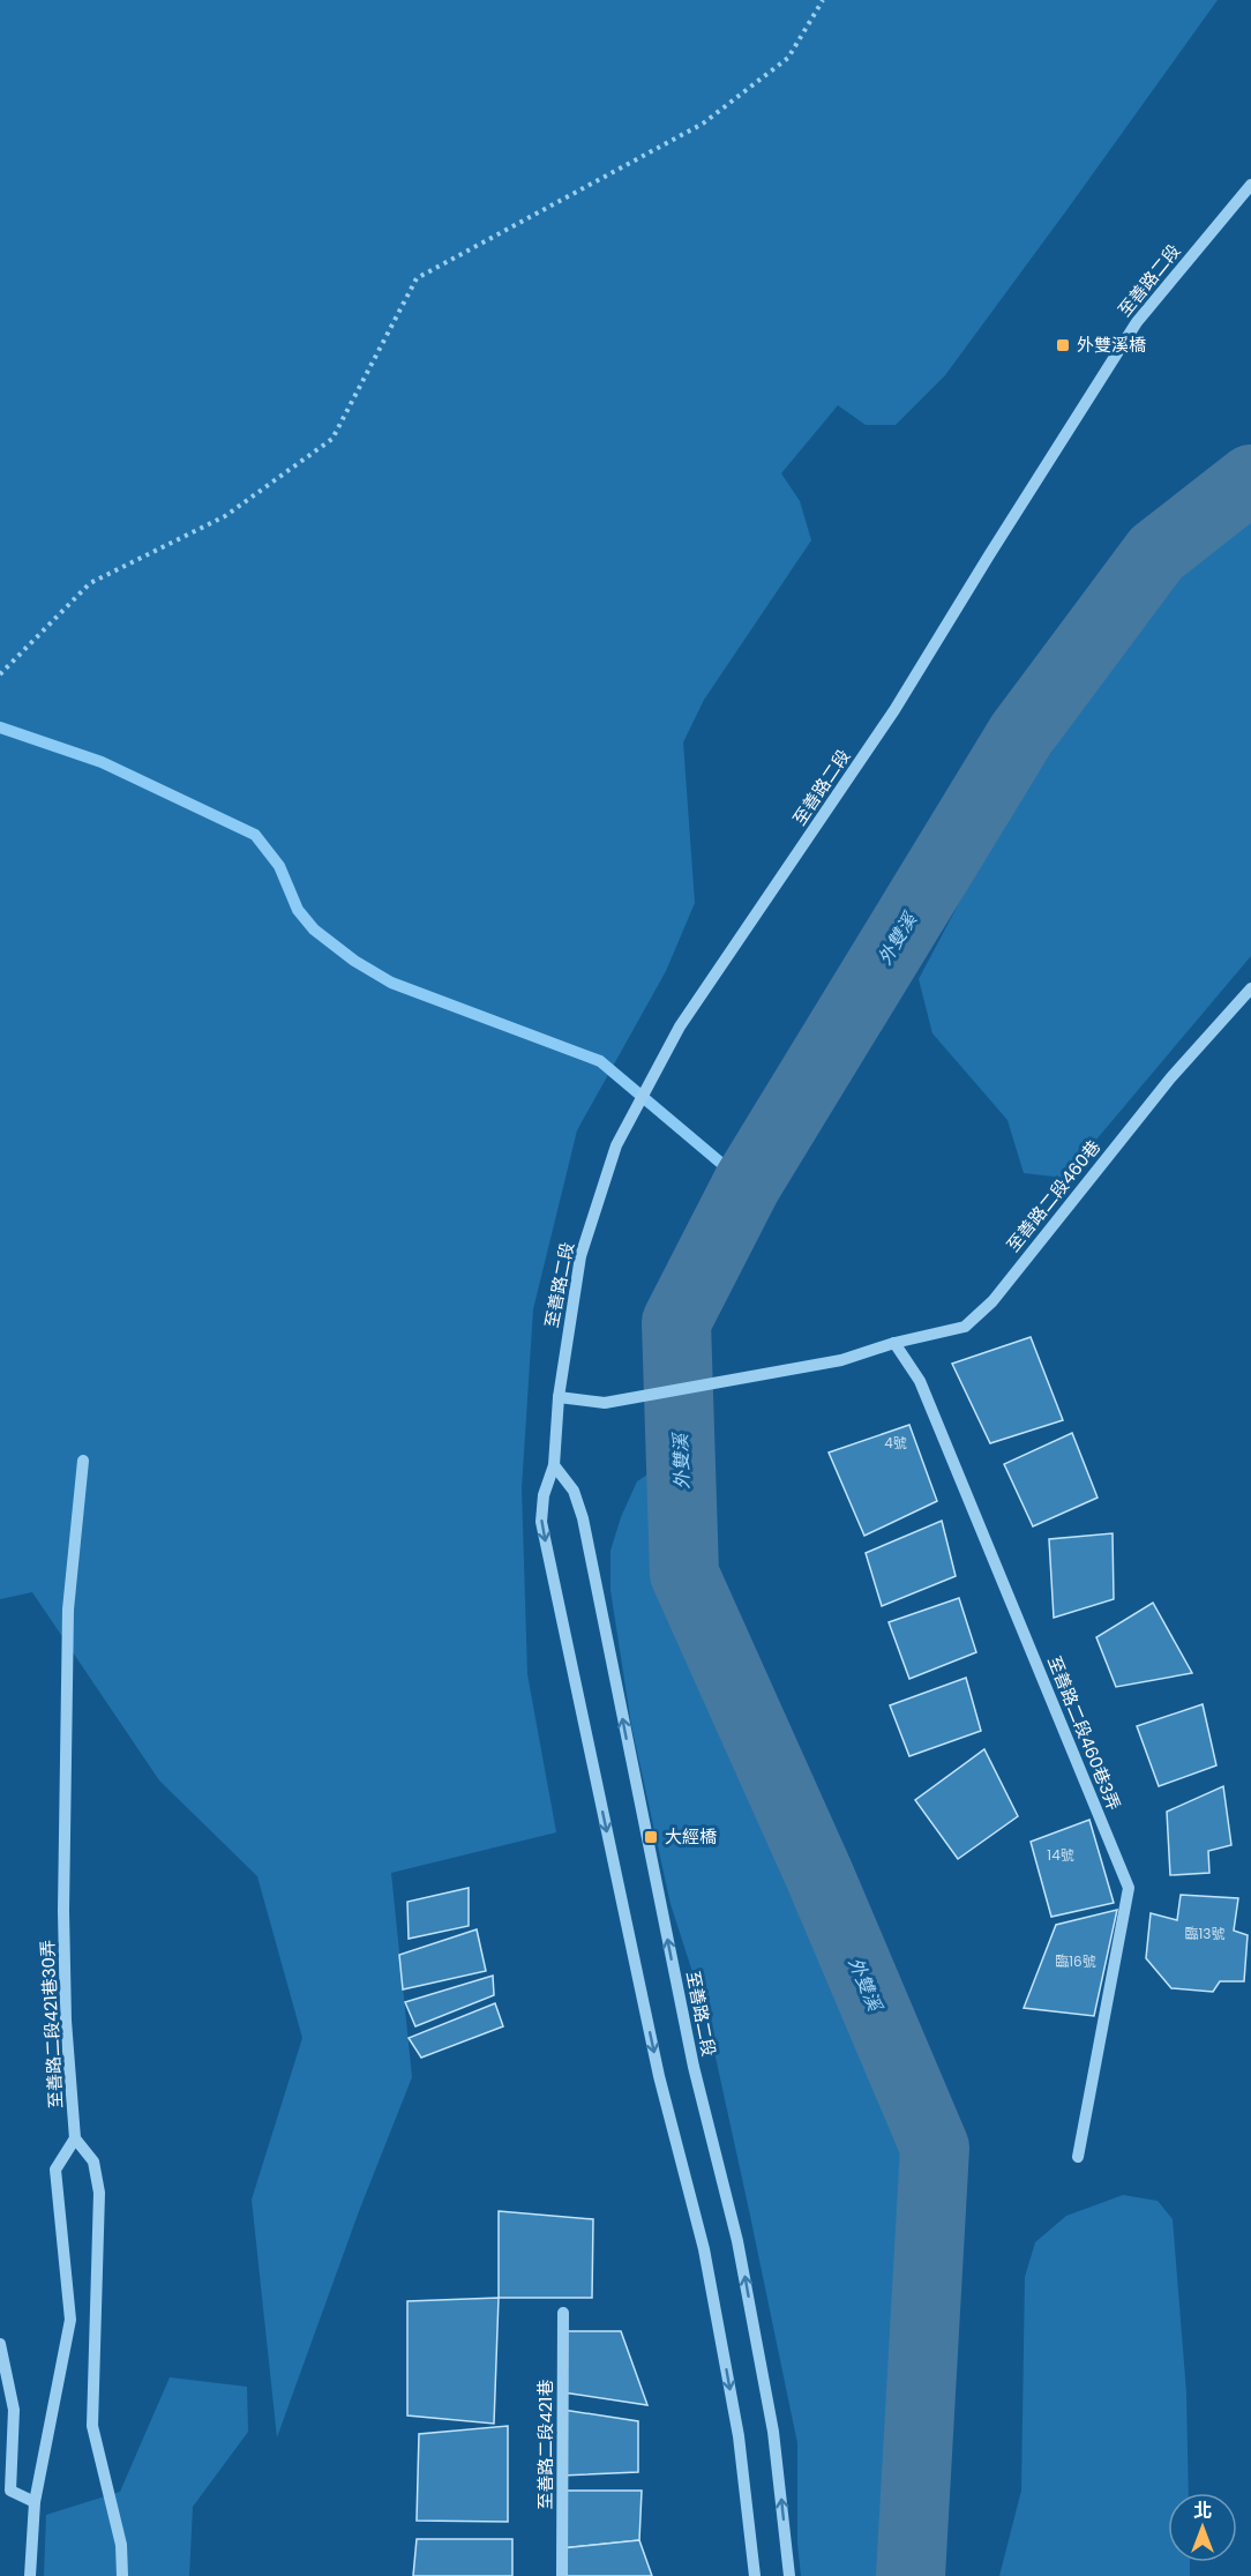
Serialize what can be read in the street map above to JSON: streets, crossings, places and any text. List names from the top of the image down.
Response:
{
  "streets": {
    "street": [
      "至善路二段",
      "至善路二段460巷",
      "至善路二段460巷3弄",
      "至善路二段421巷30弄",
      "至善路二段421巷"
    ]
  },
  "crossings": [
    ["至善路二段", "至善路二段460巷"],
    ["至善路二段460巷", "至善路二段460巷3弄"]
  ],
  "water": ["外雙溪"],
  "places": {
    "transit": ["外雙溪橋", "大經橋"]
  },
  "house_numbers": [
    "4號",
    "14號",
    "臨13號",
    "臨16號"
  ],
  "north": "top"
}
